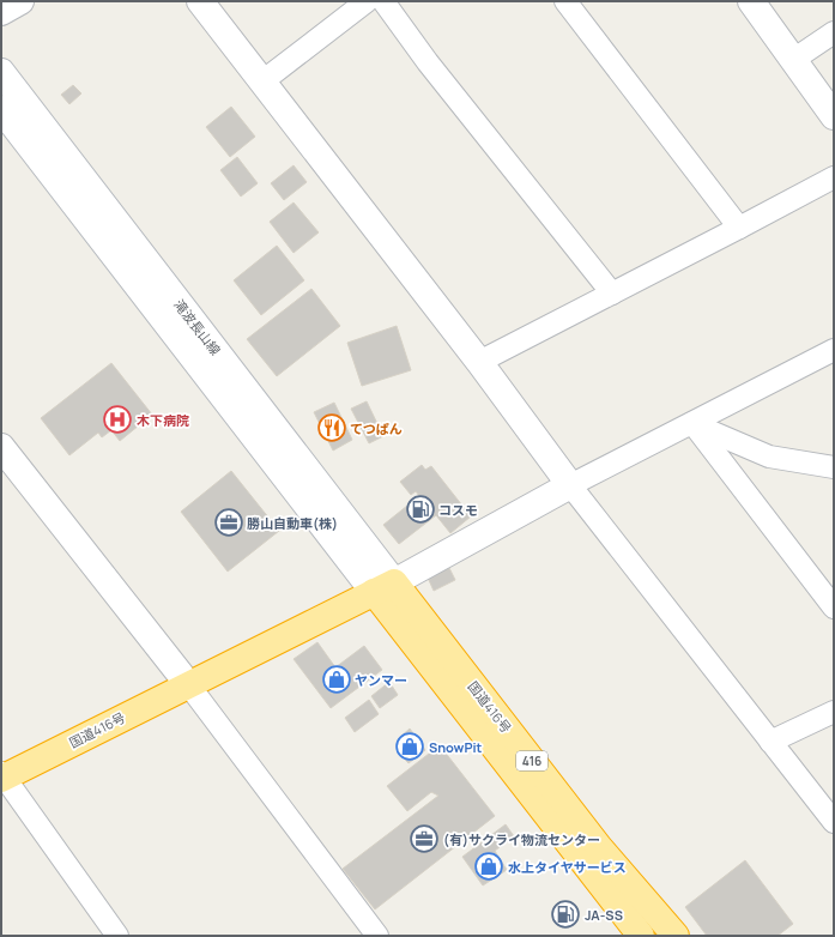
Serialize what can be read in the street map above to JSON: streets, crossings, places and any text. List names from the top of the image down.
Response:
{
  "streets": {
    "highway": ["国道416号", "416"],
    "street": ["滝波長山線"]
  },
  "crossings": [
    ["滝波長山線", "国道416号"]
  ],
  "places": {
    "hospital": ["木下病院"],
    "restaurant": ["てつぱん"],
    "fuel station": ["コスモ", "JA-SS"],
    "office": ["勝山自動車(株)", "(有)サクライ物流センター"],
    "shop": ["ヤンマー", "SnowPit", "水上タイヤサービス"]
  }
}
